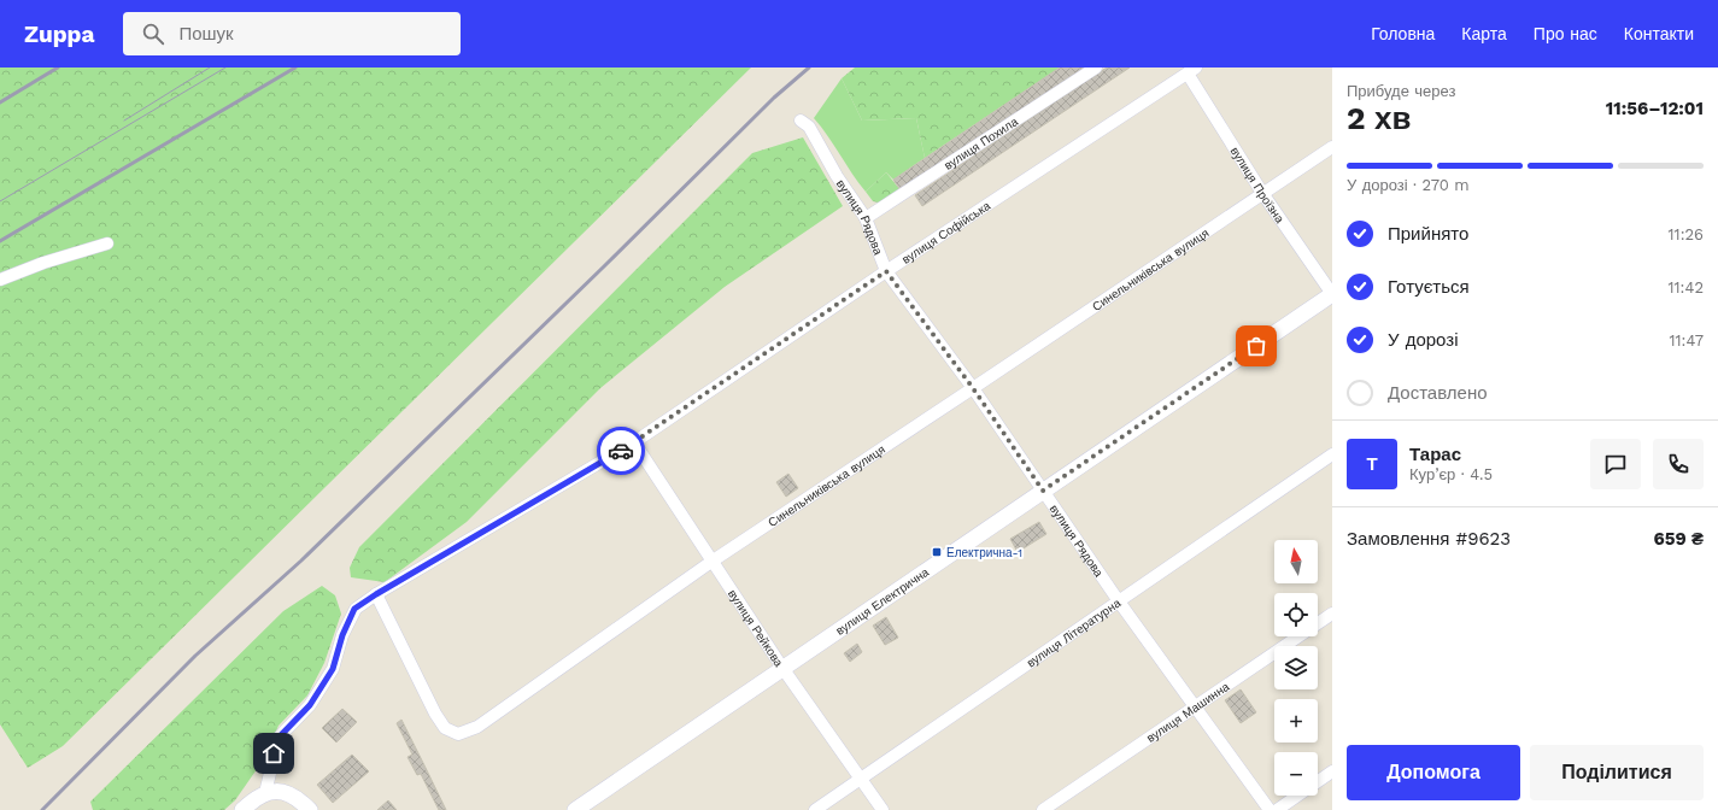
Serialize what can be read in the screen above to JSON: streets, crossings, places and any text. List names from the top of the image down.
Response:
{
  "streets": {
    "street": [
      "вулиця Похила",
      "вулиця Проїзна",
      "вулиця Рядова",
      "вулиця Софійська",
      "Синельниківська вулиця",
      "вулиця Електрична",
      "вулиця Рейкова",
      "вулиця Літературна",
      "вулиця Машинна"
    ]
  },
  "crossings": [
    ["вулиця Похила", "вулиця Рядова"],
    ["вулиця Проїзна", "вулиця Софійська"],
    ["вулиця Проїзна", "Синельниківська вулиця"],
    ["вулиця Проїзна", "вулиця Електрична"],
    ["вулиця Рядова", "вулиця Софійська"],
    ["вулиця Рядова", "Синельниківська вулиця"],
    ["вулиця Рядова", "вулиця Електрична"],
    ["вулиця Рядова", "вулиця Літературна"],
    ["вулиця Рядова", "вулиця Машинна"],
    ["вулиця Софійська", "Синельниківська вулиця"],
    ["вулиця Софійська", "вулиця Рейкова"],
    ["Синельниківська вулиця", "вулиця Рейкова"],
    ["вулиця Електрична", "вулиця Рейкова"],
    ["вулиця Рейкова", "вулиця Літературна"]
  ],
  "places": {
    "transit": ["Електрична-1"]
  },
  "north": "top",
  "page": {
    "header": "Zuppa",
    "search": "Пошук",
    "nav": [
      "Головна",
      "Карта",
      "Про нас",
      "Контакти"
    ],
    "heading": ["2 хв", "Прибуде через", "11:56–12:01"],
    "panel": [
      "Тарас",
      "Кур’єр · 4.5",
      "Замовлення #9623",
      "659 ₴"
    ],
    "bar": "У дорозі · 270 m",
    "list": [
      ["Прийнято", "11:26"],
      ["Готується", "11:42"],
      ["У дорозі", "11:47"],
      "Доставлено"
    ],
    "round": "Т",
    "map_buttons": ["+", "−"],
    "buttons": ["Допомога", "Поділитися"]
  }
}
